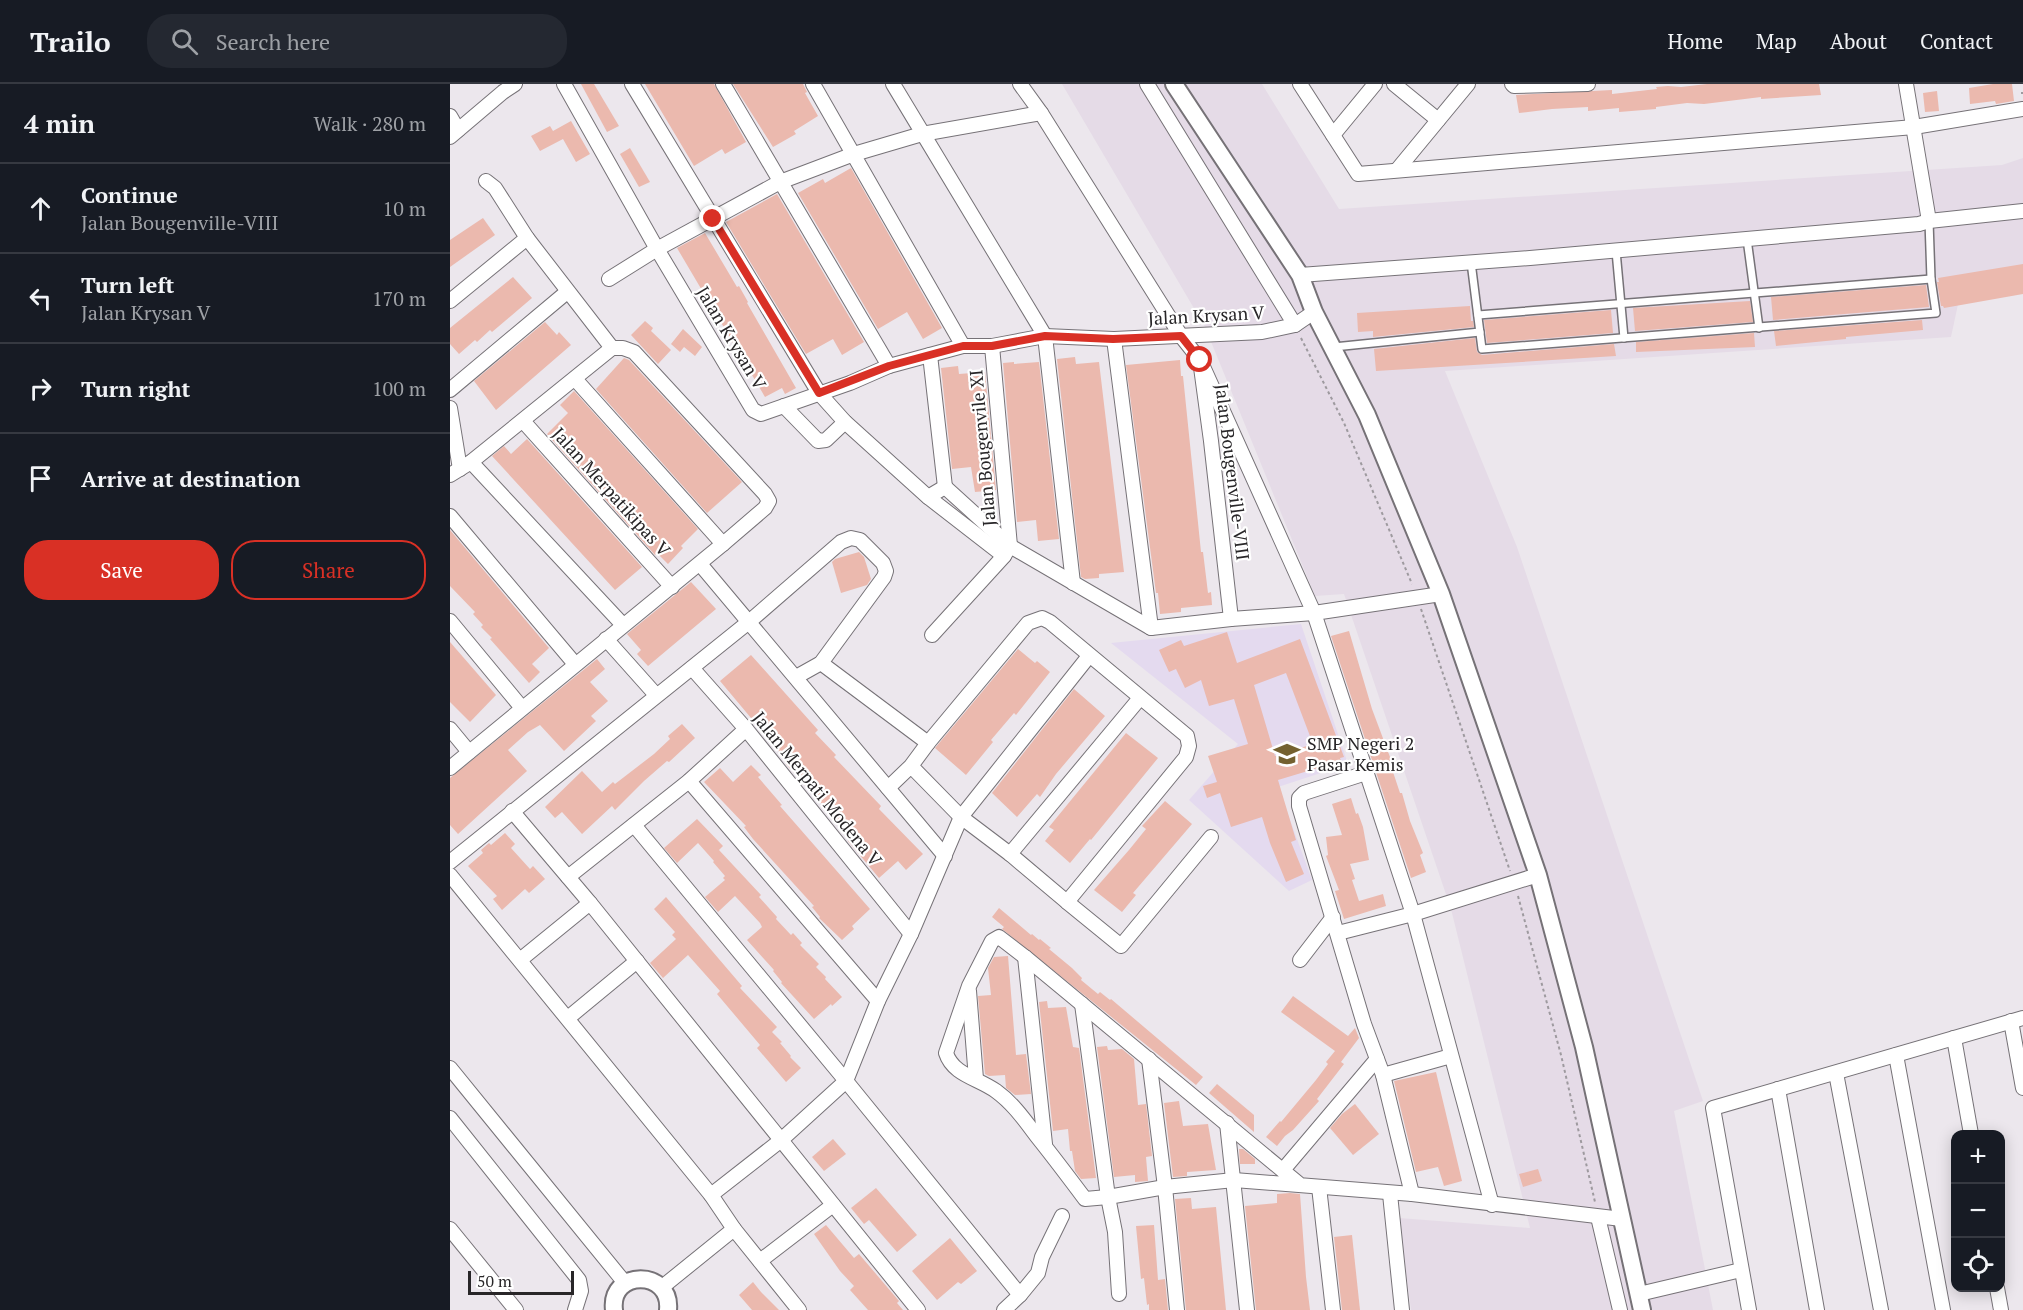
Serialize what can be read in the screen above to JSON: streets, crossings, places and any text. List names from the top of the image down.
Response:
{
  "streets": {
    "street": [
      "Jalan Krysan V",
      "Jalan Bougenvile XI",
      "Jalan Bougenville-VIII",
      "Jalan Merpatikipas V",
      "Jalan Merpati Modena V"
    ]
  },
  "crossings": [
    ["Jalan Krysan V", "Jalan Bougenvile XI"]
  ],
  "places": {
    "school or university": ["SMP Negeri 2 Pasar Kemis"]
  },
  "scale_bar": "50 m",
  "page": {
    "header": "Trailo",
    "search": "Search here",
    "nav": [
      "Home",
      "Map",
      "About",
      "Contact"
    ],
    "heading": ["4 min", "Walk · 280 m"],
    "list": [
      ["Continue", "Jalan Bougenville-VIII", "10 m"],
      ["Turn left", "Jalan Krysan V", "170 m"],
      ["Turn right", "100 m"],
      "Arrive at destination"
    ],
    "buttons": ["Save", "Share"],
    "map_buttons": ["+", "−"],
    "scale": "50 m"
  }
}
